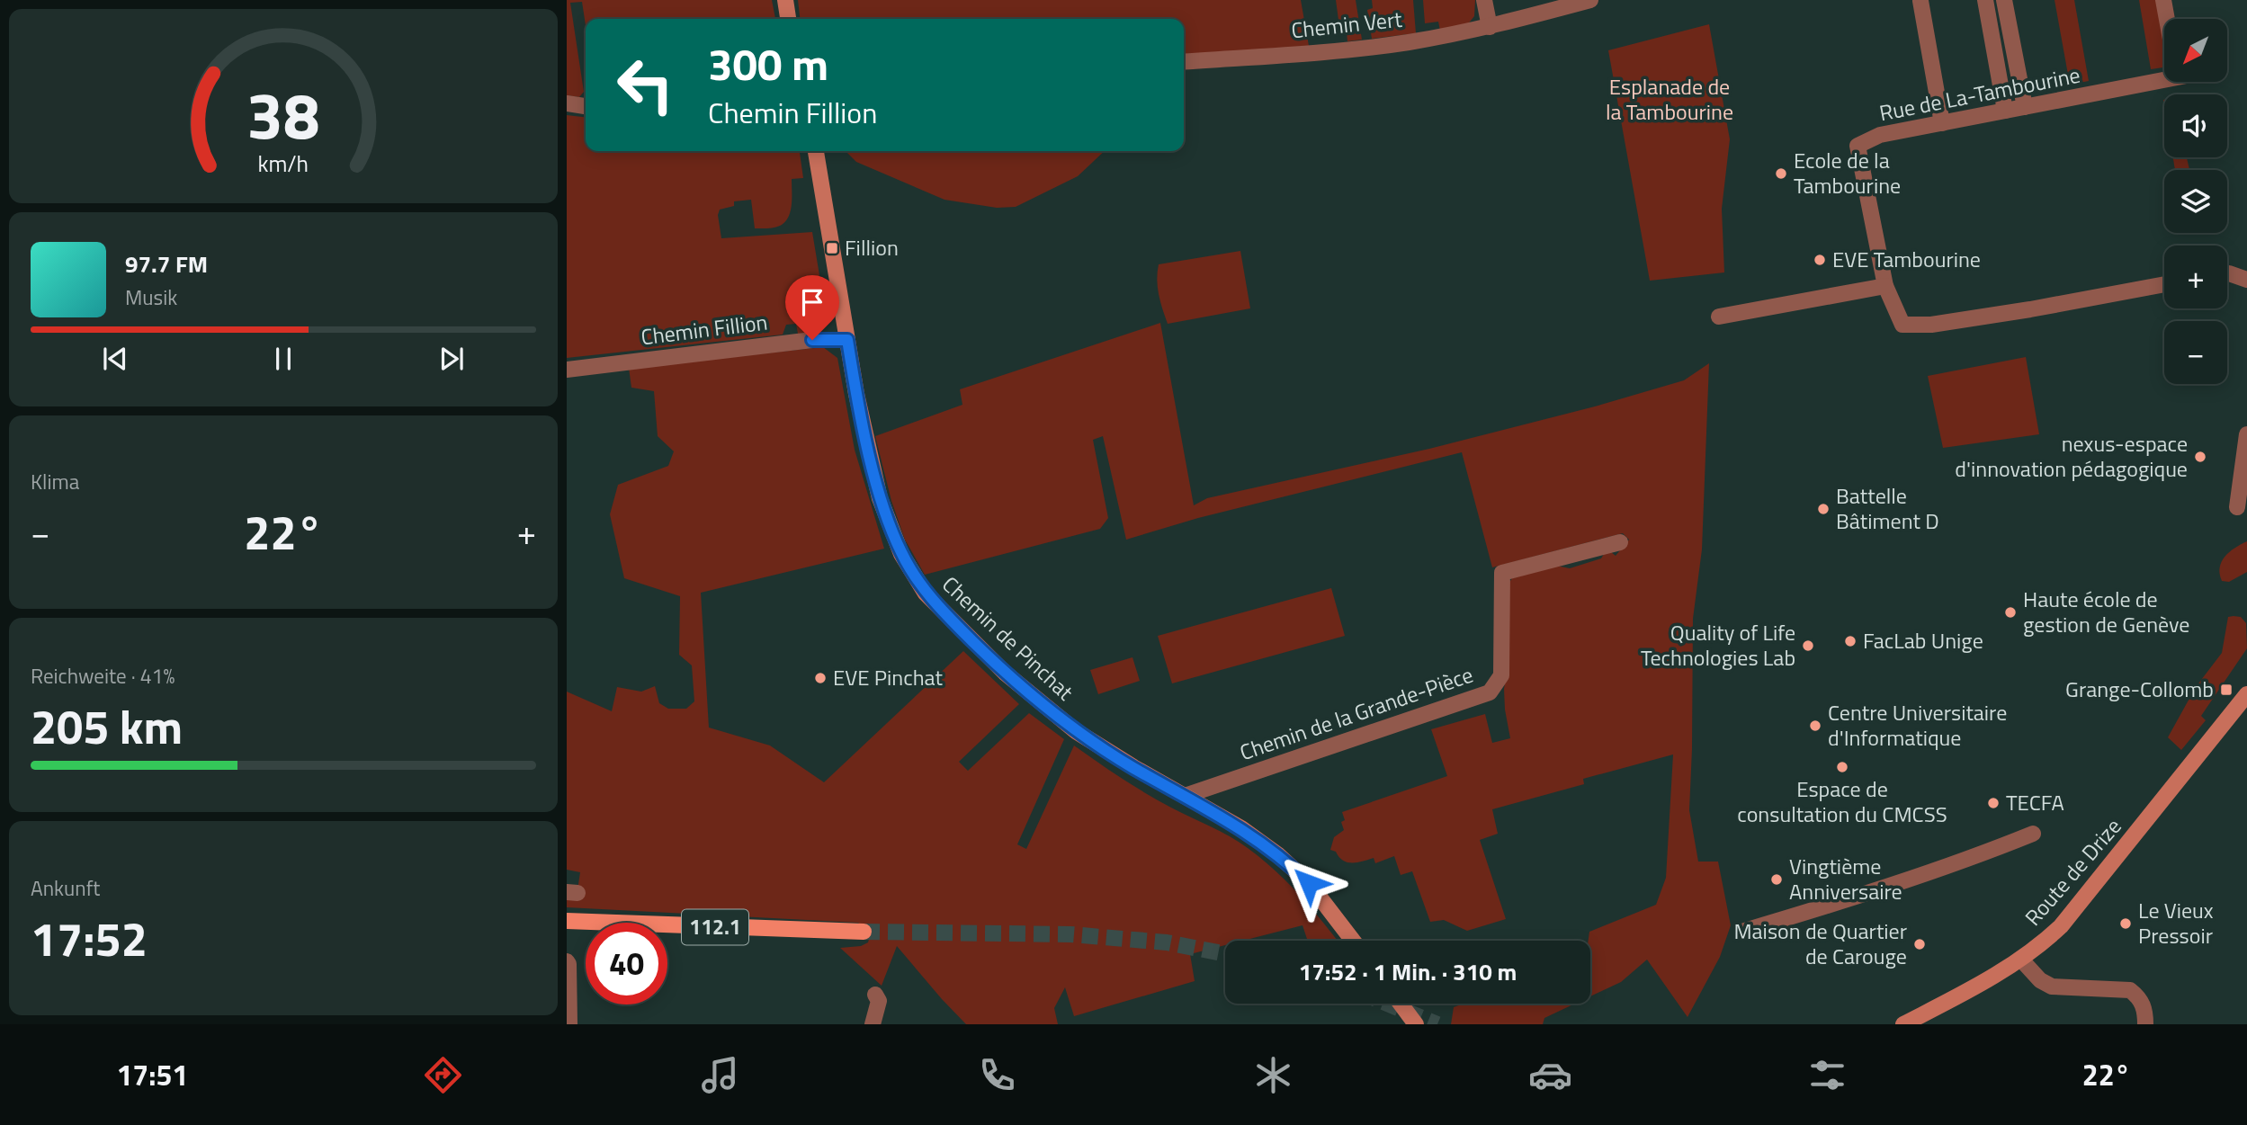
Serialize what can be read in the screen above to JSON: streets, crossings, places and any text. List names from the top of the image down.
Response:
{
  "streets": {
    "main road": ["112.1"],
    "street": [
      "Chemin Vert",
      "Rue de La-Tambourine",
      "Chemin Fillion",
      "Chemin de Pinchat",
      "Chemin de la Grande-Pièce",
      "Route de Drize"
    ]
  },
  "crossings": [
    ["Chemin Fillion", "Chemin de Pinchat"],
    ["Chemin de Pinchat", "Chemin de la Grande-Pièce"]
  ],
  "parks": ["Esplanade de la Tambourine"],
  "places": {
    "other": [
      "Ecole de la Tambourine",
      "EVE Tambourine",
      "nexus-espace d'innovation pédagogique",
      "Battelle Bâtiment D",
      "Haute école de gestion de Genève",
      "FacLab Unige",
      "Quality of Life Technologies Lab",
      "EVE Pinchat",
      "Centre Universitaire d'Informatique",
      "Espace de consultation du CMCSS",
      "TECFA",
      "Vingtième Anniversaire",
      "Le Vieux Pressoir",
      "Maison de Quartier de Carouge"
    ],
    "transit": ["Fillion", "Grange-Collomb"]
  },
  "north": "bottom left",
  "page": {
    "map_buttons": ["+", "−"],
    "turn": ["300 m", "Chemin Fillion"],
    "song": ["97.7 FM", "Musik"],
    "tile": [
      "Klima",
      ["Reichweite · 41%", "205 km"],
      ["Ankunft", "17:52"]
    ],
    "heat": ["−", "22°", "+"],
    "limit": "40",
    "trip": "17:52 · 1 Min. · 310 m",
    "tabs": ["17:51", "22°"],
    "gauge": ["38", "km/h"]
  }
}
